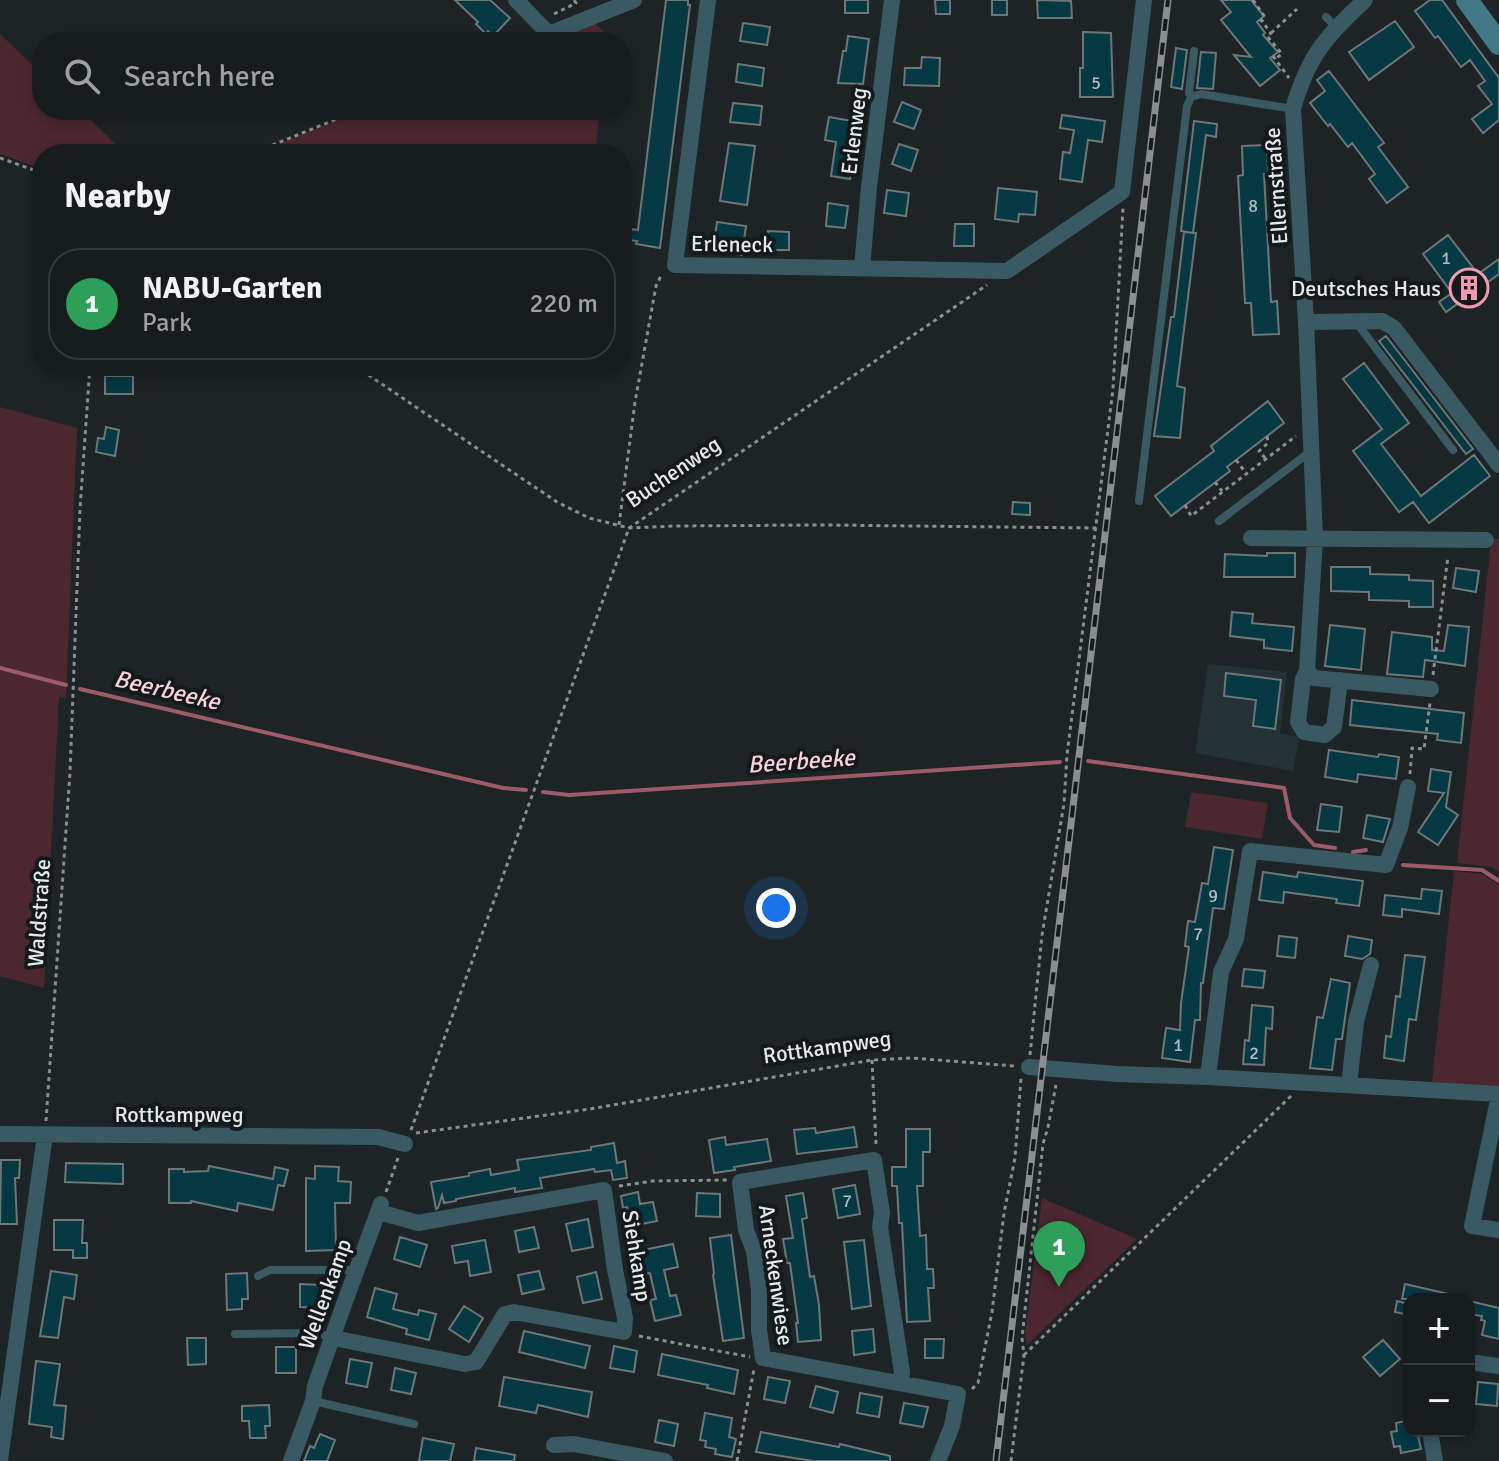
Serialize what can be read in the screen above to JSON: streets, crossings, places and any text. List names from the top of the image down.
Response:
{
  "streets": {
    "street": [
      "Erlenweg",
      "Ellernstraße",
      "Erleneck",
      "Rottkampweg",
      "Siehkamp",
      "Arneckenwiese",
      "Wellenkamp"
    ],
    "path": ["Buchenweg", "Waldstraße"]
  },
  "crossings": [
    ["Erlenweg", "Erleneck"],
    ["Erleneck", "Buchenweg"],
    ["Buchenweg", "Rottkampweg"],
    ["Waldstraße", "Rottkampweg"],
    ["Siehkamp", "Wellenkamp"]
  ],
  "water": ["Beerbeeke"],
  "places": {
    "building": ["Deutsches Haus"]
  },
  "house_numbers": [
    "5",
    "8",
    "1",
    "9",
    "7",
    "1",
    "2",
    "7"
  ],
  "page": {
    "search": "Search here",
    "heading": "Nearby",
    "list": [
      {
        "mark": "1",
        "name": "NABU-Garten",
        "note": "Park",
        "value": "220 m"
      }
    ],
    "pins": "1",
    "map_buttons": ["+", "−"]
  }
}
